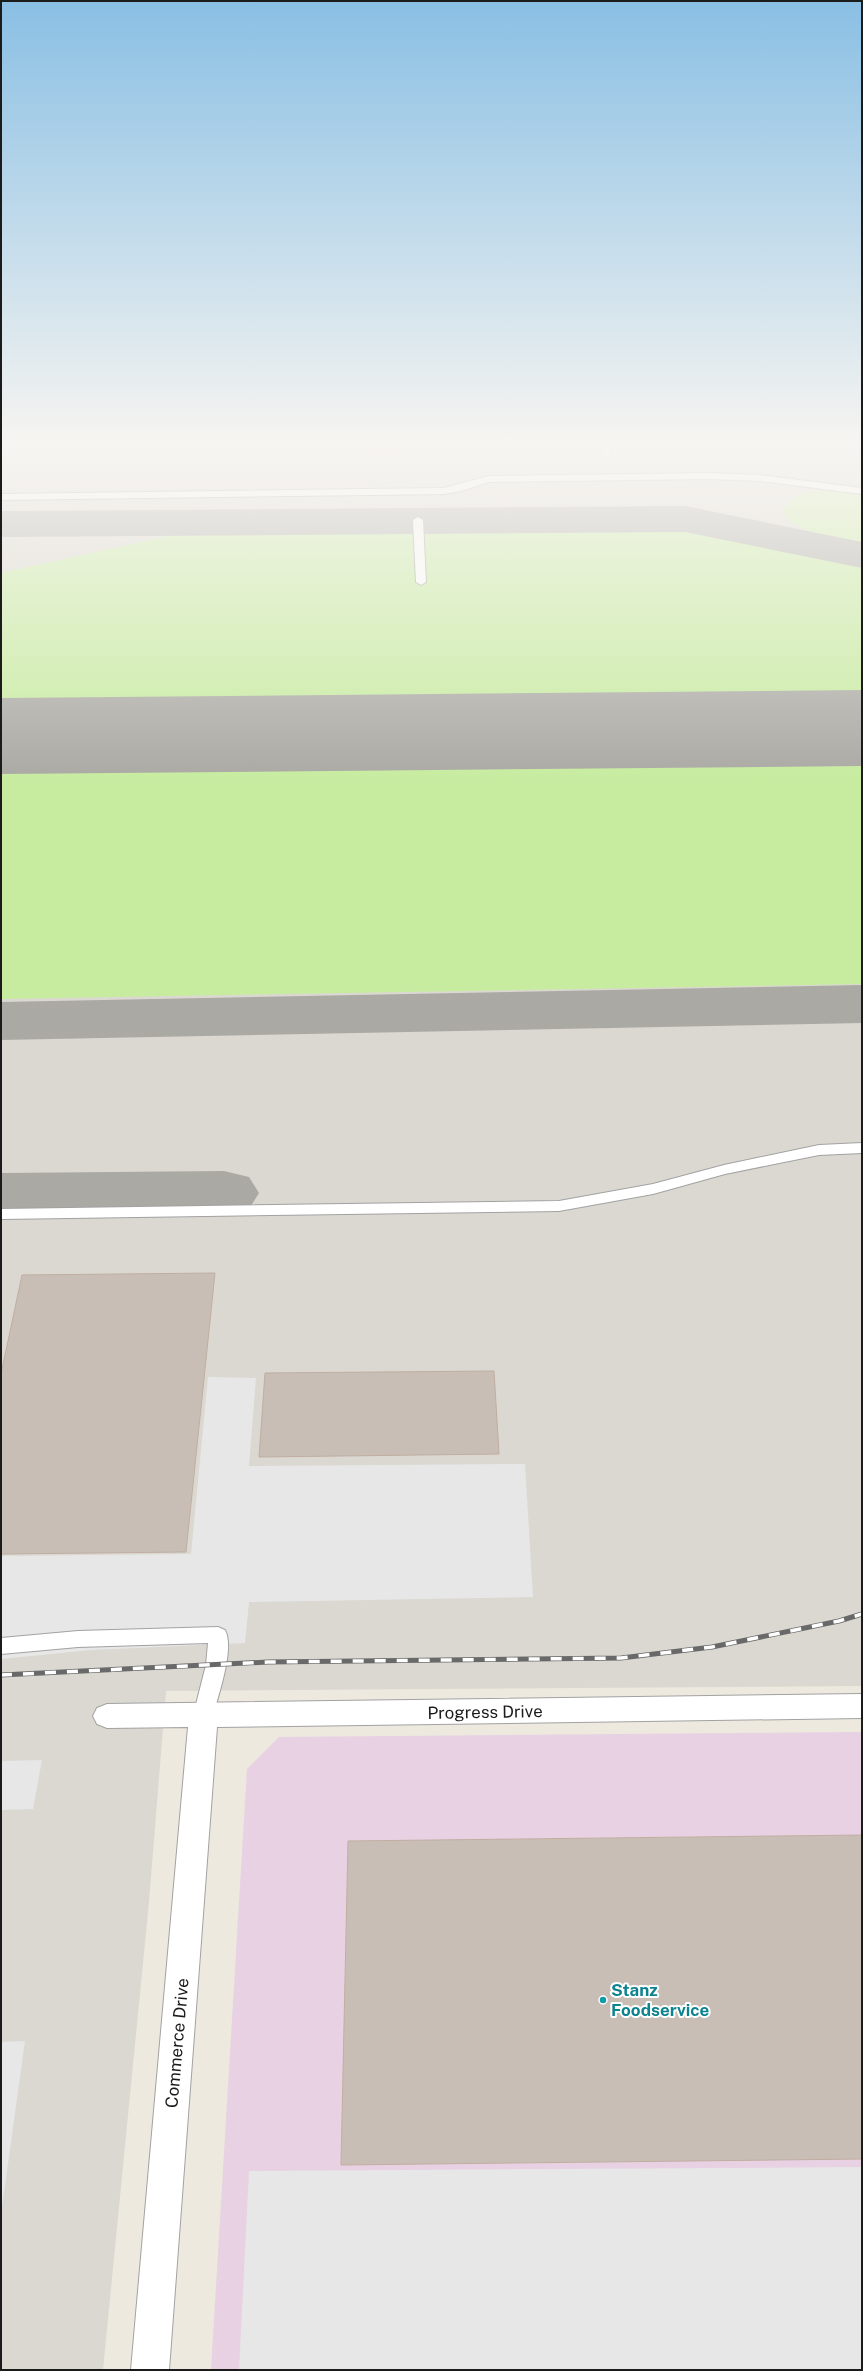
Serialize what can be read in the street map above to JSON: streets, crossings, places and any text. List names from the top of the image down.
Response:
{
  "streets": {
    "street": ["Progress Drive", "Commerce Drive"]
  },
  "crossings": [
    ["Progress Drive", "Commerce Drive"]
  ],
  "places": ["Stanz Foodservice"]
}
